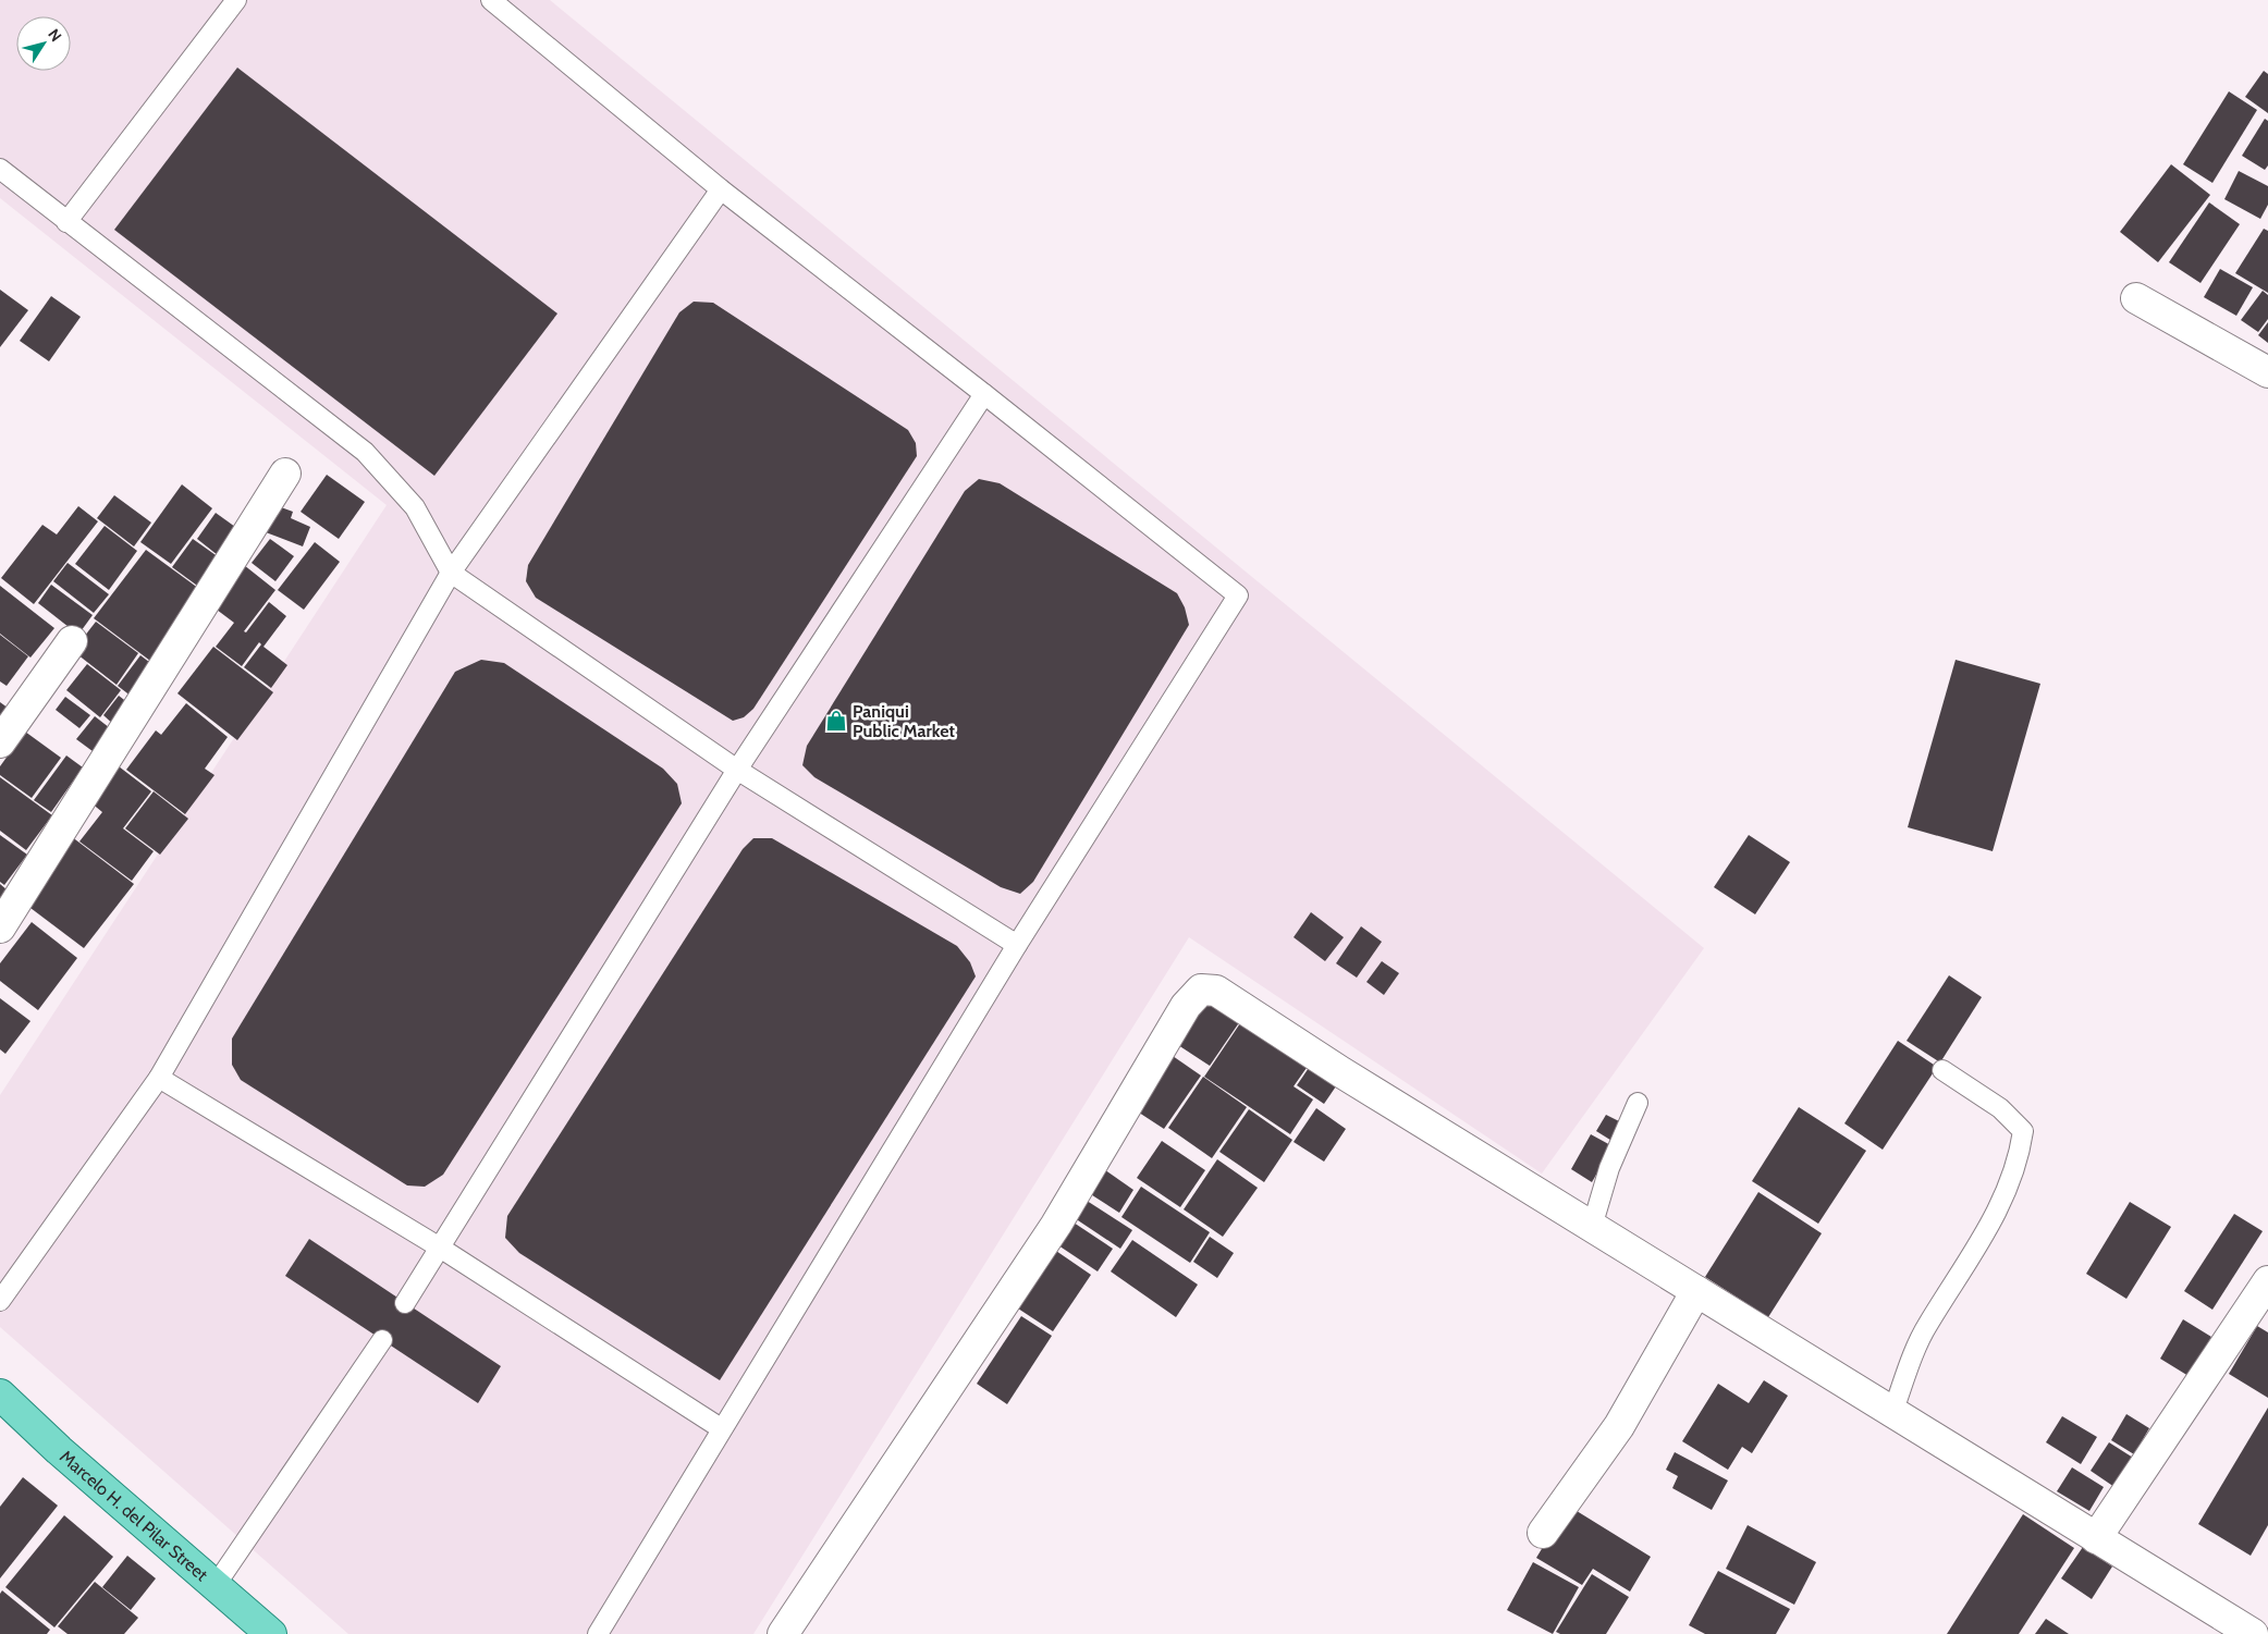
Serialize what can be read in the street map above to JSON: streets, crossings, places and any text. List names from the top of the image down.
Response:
{
  "streets": {
    "main road": ["Marcelo H. del Pilar Street"]
  },
  "places": {
    "shop": ["Paniqui Public Market"]
  },
  "north": "top right"
}
